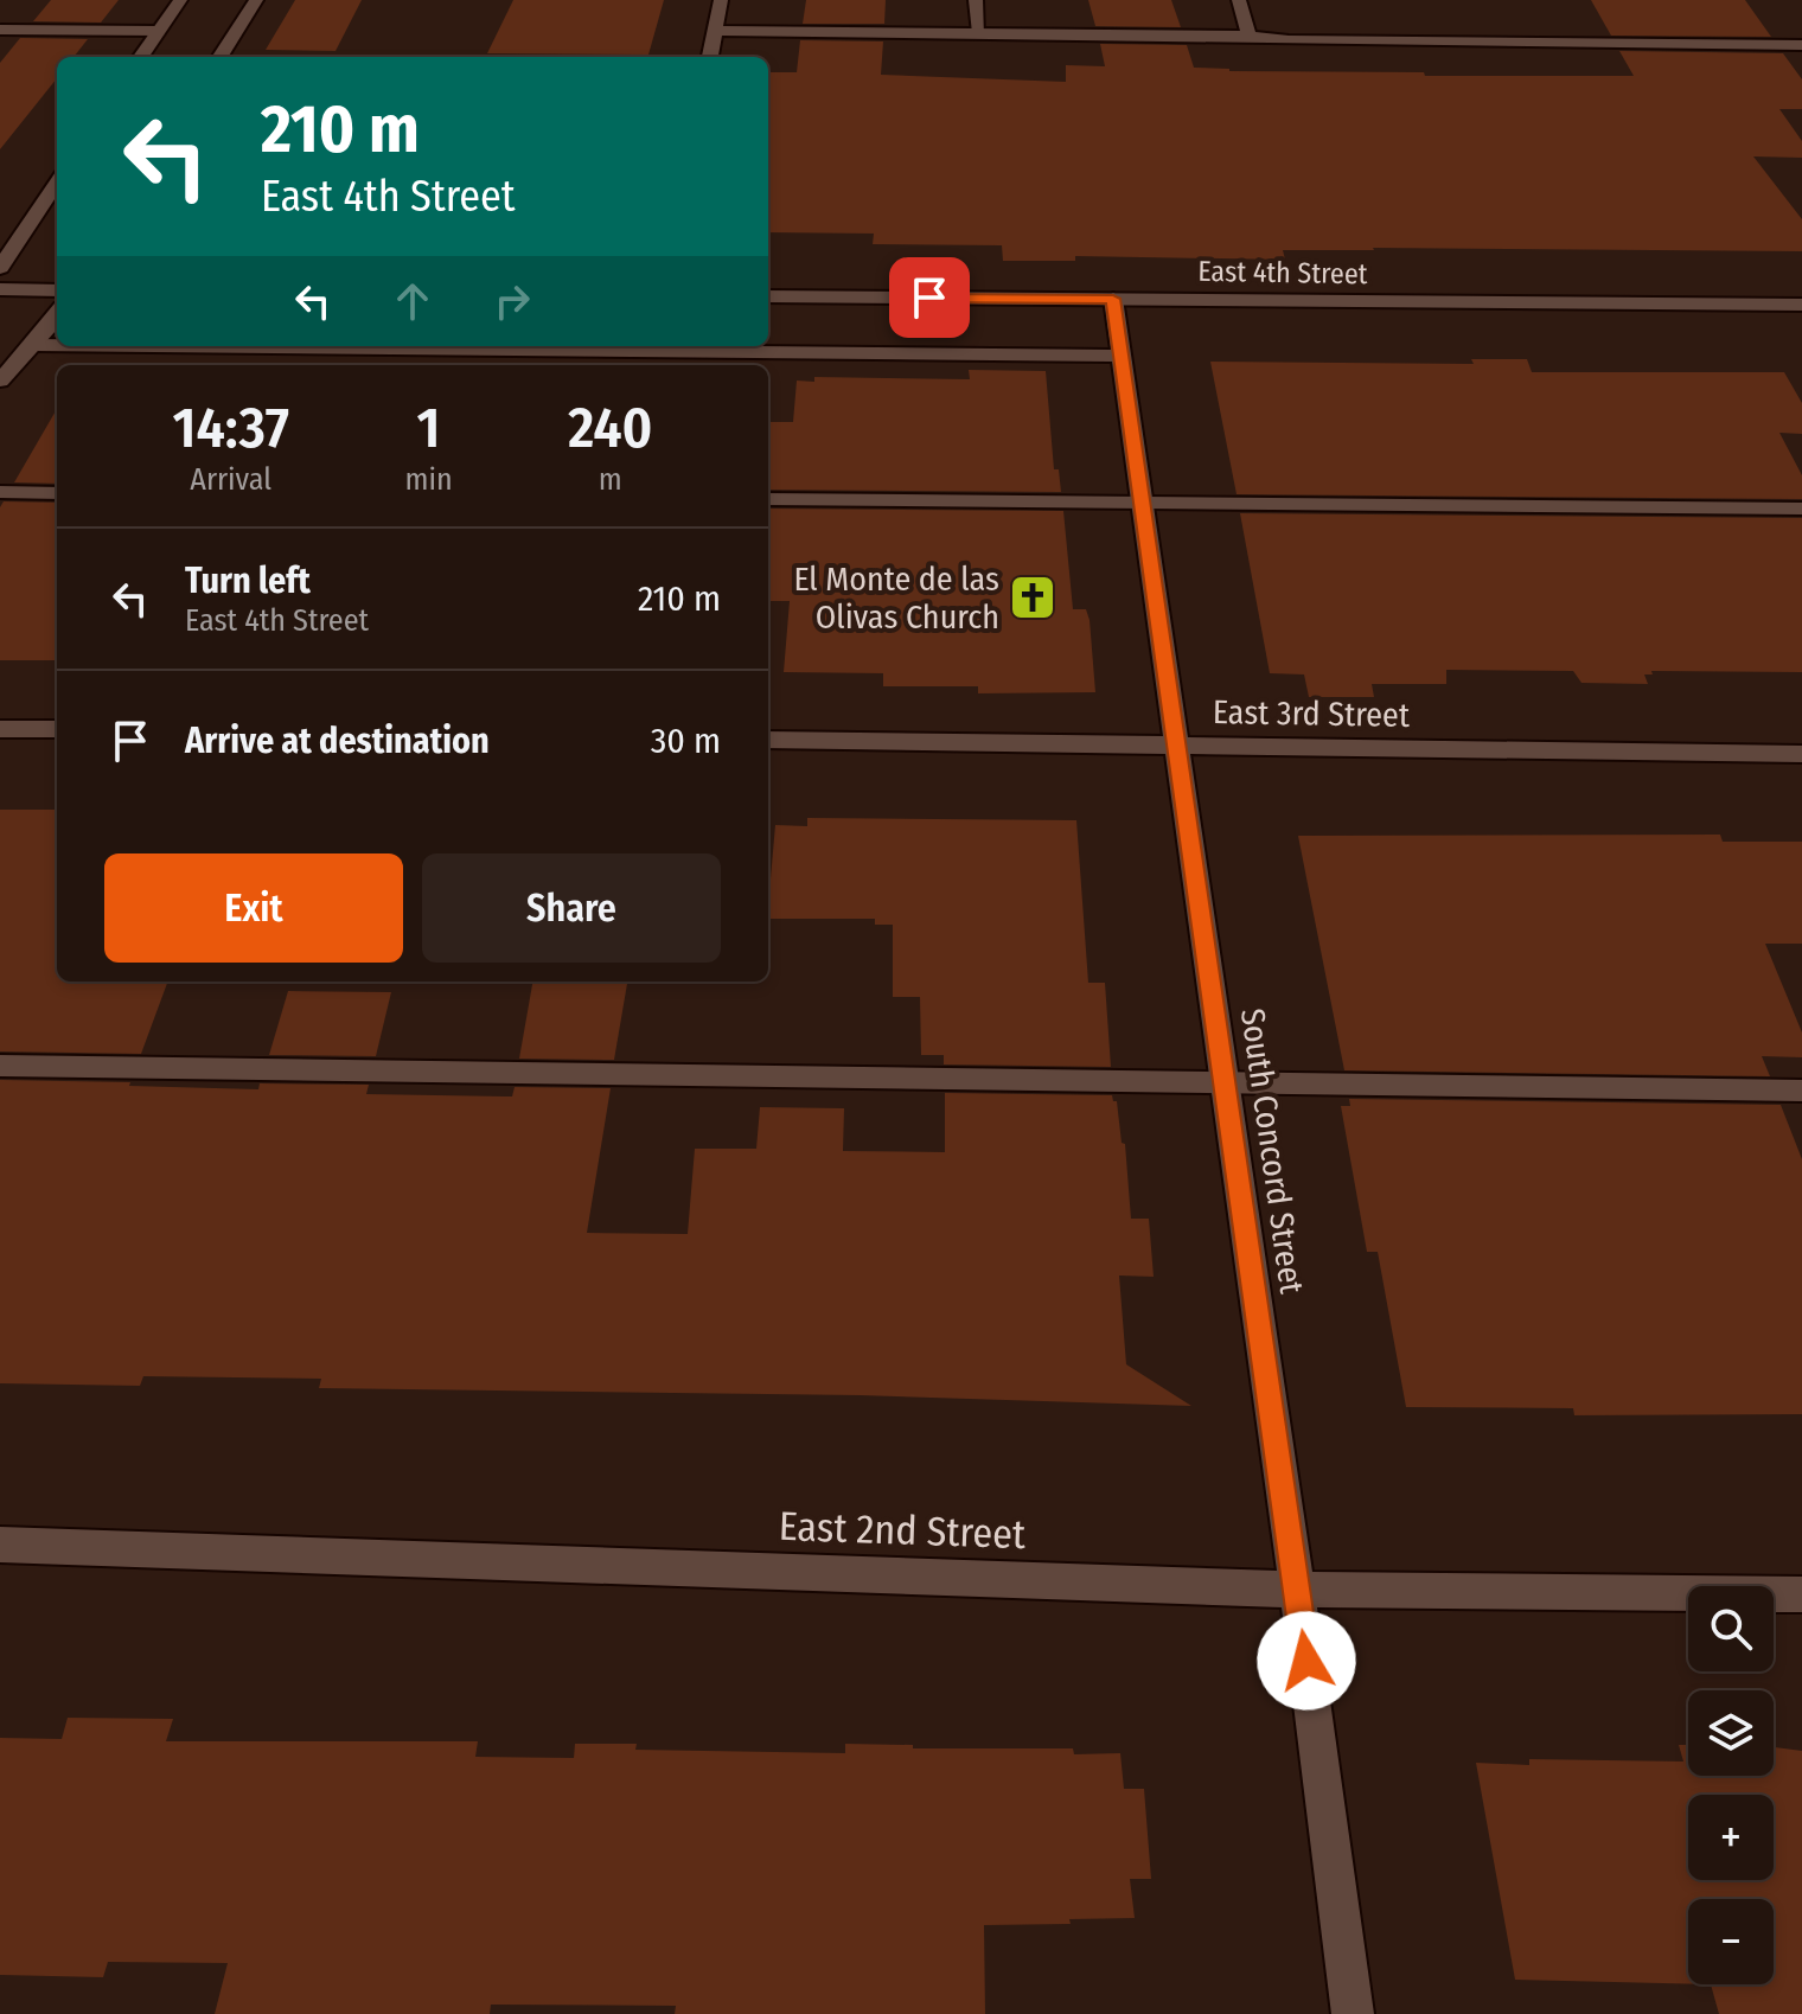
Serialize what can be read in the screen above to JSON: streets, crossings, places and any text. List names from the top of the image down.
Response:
{
  "streets": {
    "street": [
      "East 4th Street",
      "East 3rd Street",
      "South Concord Street",
      "East 2nd Street"
    ]
  },
  "crossings": [
    ["East 4th Street", "South Concord Street"],
    ["East 3rd Street", "South Concord Street"],
    ["South Concord Street", "East 2nd Street"]
  ],
  "places": {
    "church": ["El Monte de las Olivas Church"]
  },
  "page": {
    "turn": ["210 m", "East 4th Street"],
    "eta": [
      "14:37",
      "Arrival",
      "1",
      "min",
      "240",
      "m"
    ],
    "list": [
      {
        "name": "Turn left",
        "note": "East 4th Street",
        "value": "210 m"
      },
      {
        "name": "Arrive at destination",
        "value": "30 m"
      }
    ],
    "buttons": ["Exit", "Share"],
    "map_buttons": ["+", "−"]
  }
}
